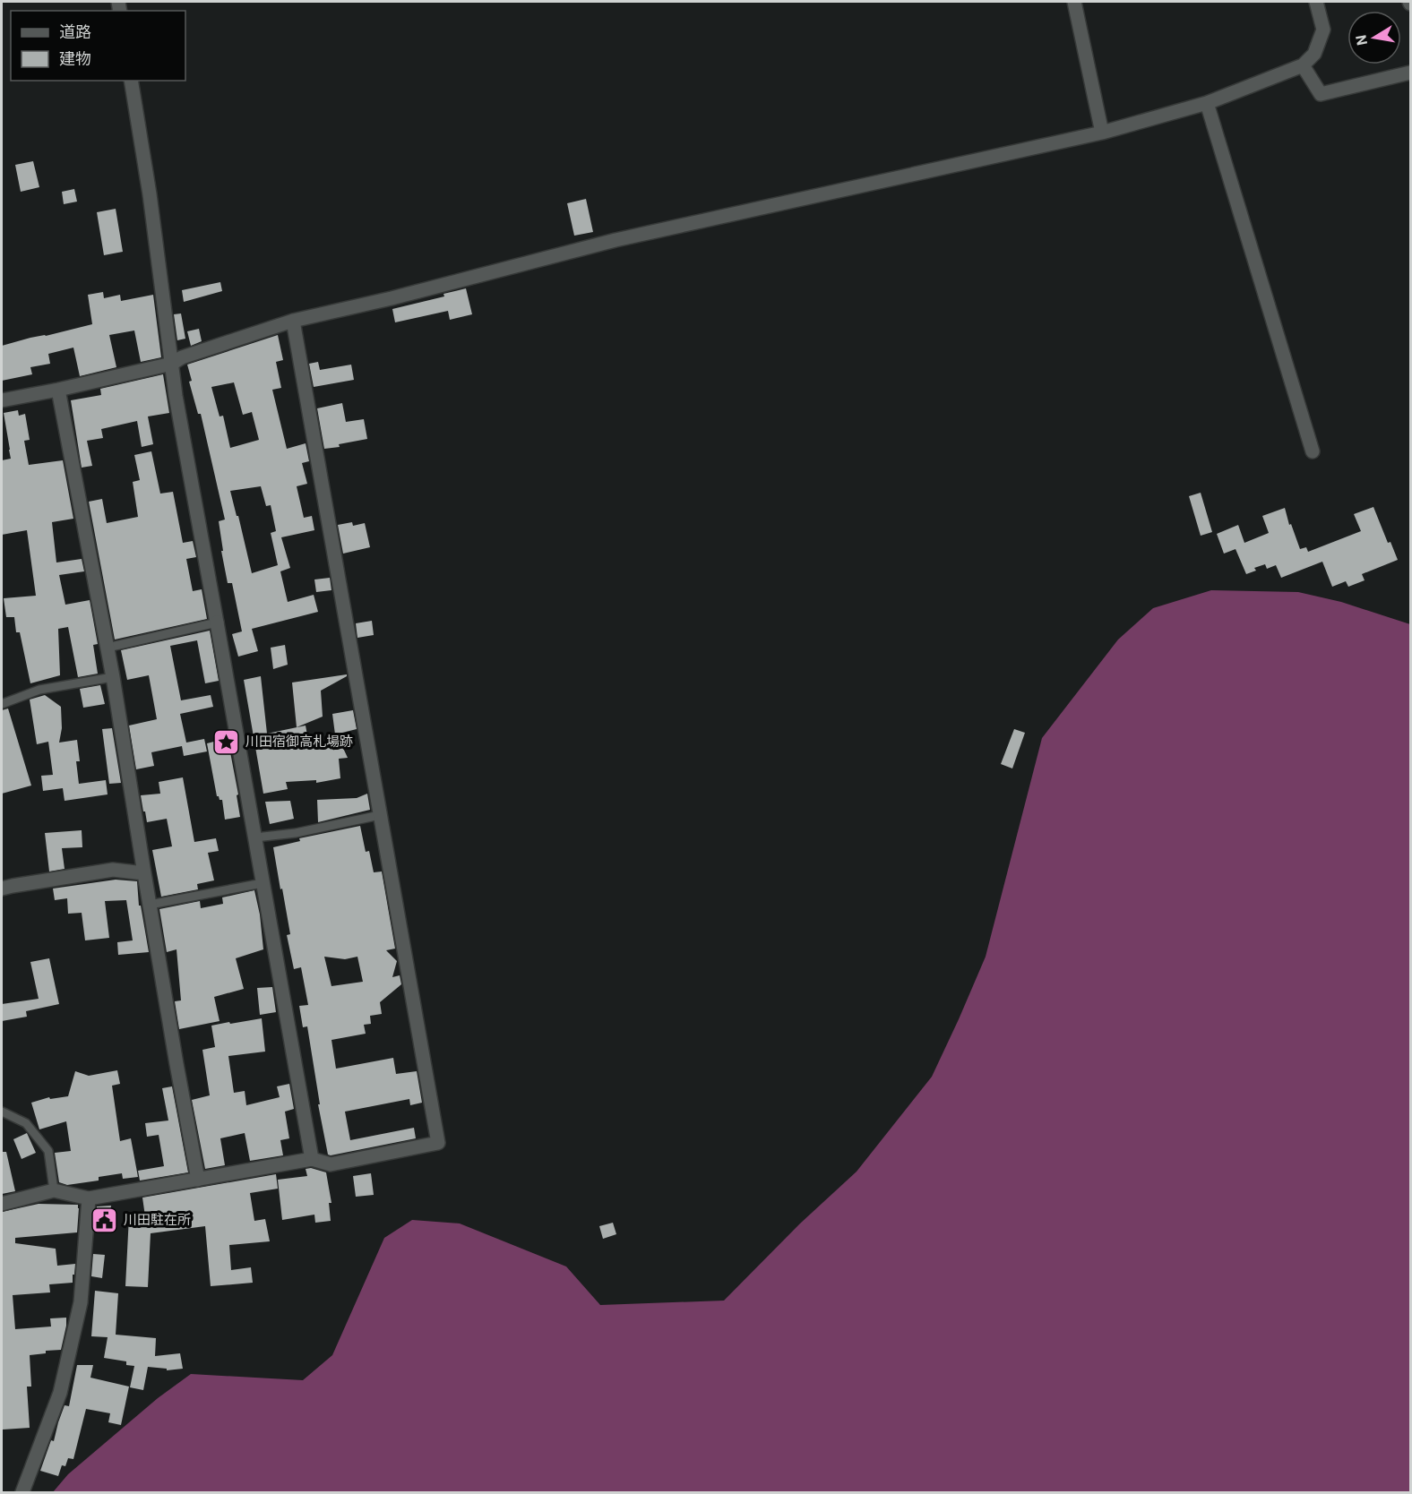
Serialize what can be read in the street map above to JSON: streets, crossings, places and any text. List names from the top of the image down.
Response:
{
  "places": {
    "place": ["川田宿御高札場跡"],
    "public building": ["川田駐在所"]
  },
  "legend": ["道路", "建物"],
  "north": "left"
}
